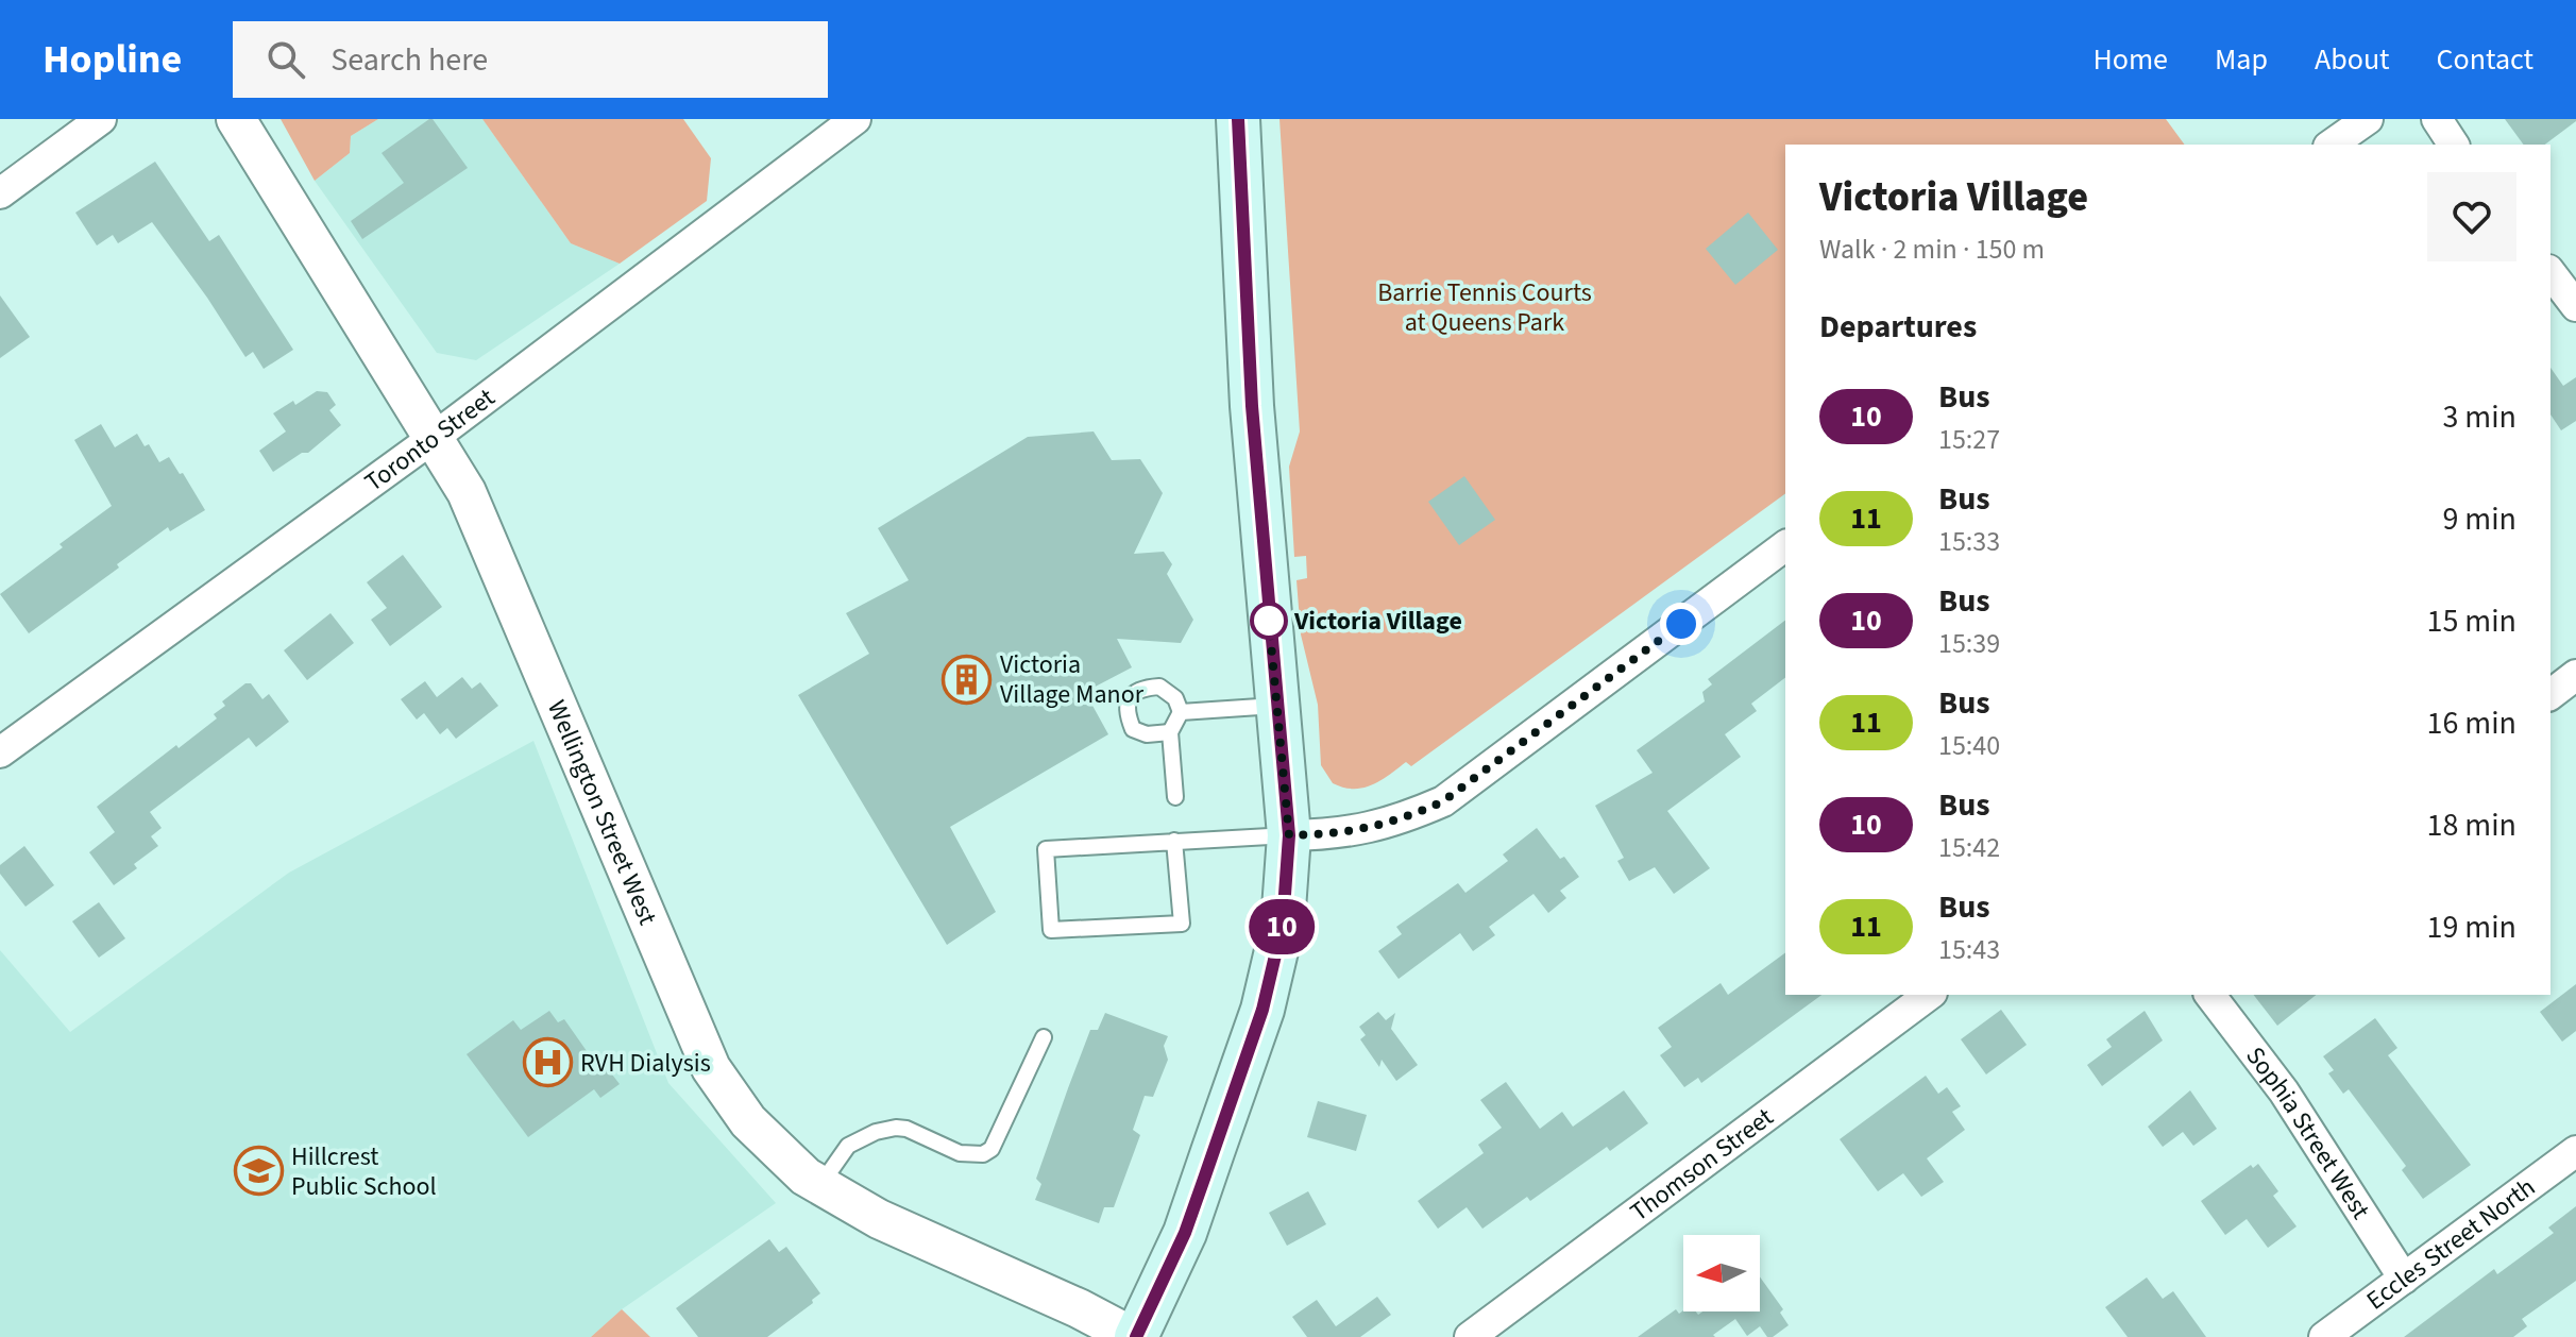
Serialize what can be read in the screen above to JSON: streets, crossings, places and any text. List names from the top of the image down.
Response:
{
  "streets": {
    "street": [
      "Toronto Street",
      "Wellington Street West",
      "Sophia Street West",
      "Thomson Street",
      "Eccles Street North"
    ]
  },
  "crossings": [
    ["Toronto Street", "Wellington Street West"],
    ["Sophia Street West", "Eccles Street North"]
  ],
  "parks": ["Barrie Tennis Courts at Queens Park"],
  "places": {
    "other": ["Victoria Village"],
    "building": ["Victoria Village Manor"],
    "hospital": ["RVH Dialysis"],
    "school or university": ["Hillcrest Public School"]
  },
  "lines": ["bus line 10"],
  "north": "left",
  "page": {
    "header": "Hopline",
    "search": "Search here",
    "nav": [
      "Home",
      "Map",
      "About",
      "Contact"
    ],
    "on_map": "10",
    "heading": [
      ["Victoria Village", "Walk · 2 min · 150 m"],
      "Departures"
    ],
    "list": [
      {
        "mark": "10",
        "name": "Bus",
        "note": "15:27",
        "value": "3 min"
      },
      {
        "mark": "11",
        "name": "Bus",
        "note": "15:33",
        "value": "9 min"
      },
      {
        "mark": "10",
        "name": "Bus",
        "note": "15:39",
        "value": "15 min"
      },
      {
        "mark": "11",
        "name": "Bus",
        "note": "15:40",
        "value": "16 min"
      },
      {
        "mark": "10",
        "name": "Bus",
        "note": "15:42",
        "value": "18 min"
      },
      {
        "mark": "11",
        "name": "Bus",
        "note": "15:43",
        "value": "19 min"
      }
    ]
  }
}
